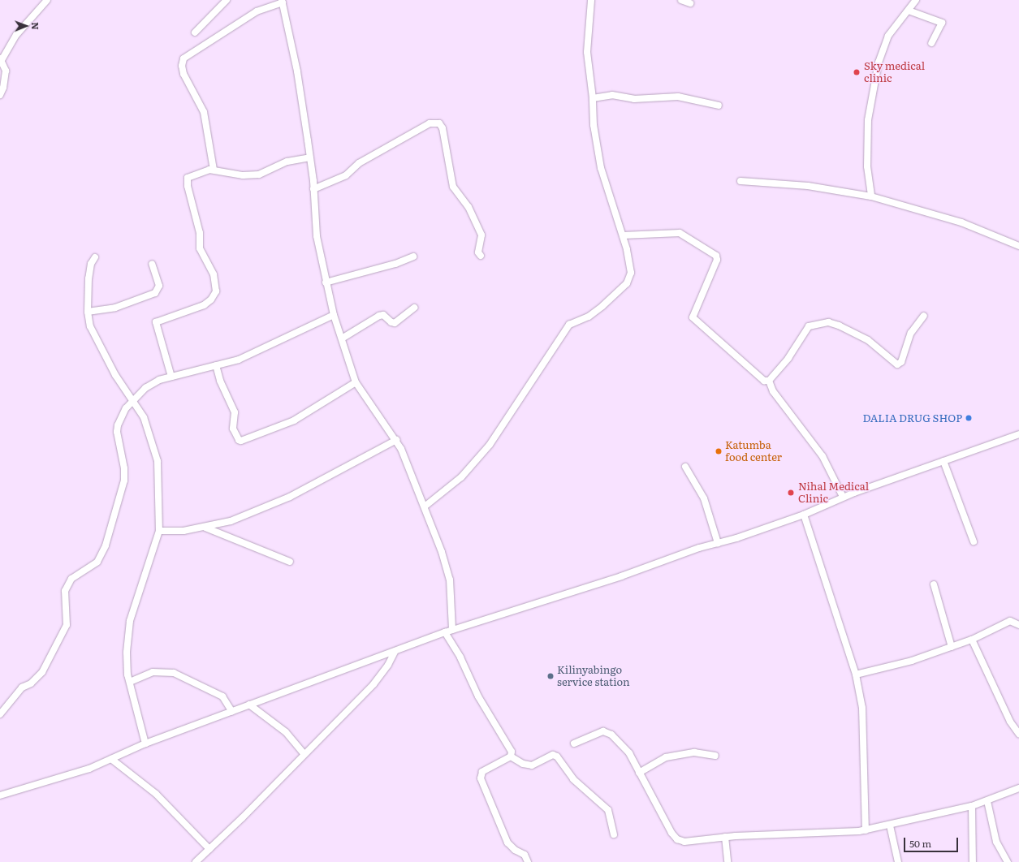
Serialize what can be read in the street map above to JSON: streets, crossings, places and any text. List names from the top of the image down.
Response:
{
  "places": [
    "Sky medical clinic",
    "DALIA DRUG SHOP",
    "Katumba food center",
    "Nihal Medical Clinic",
    "Kilinyabingo service station"
  ],
  "scale_bar": "50 m",
  "north": "right"
}
